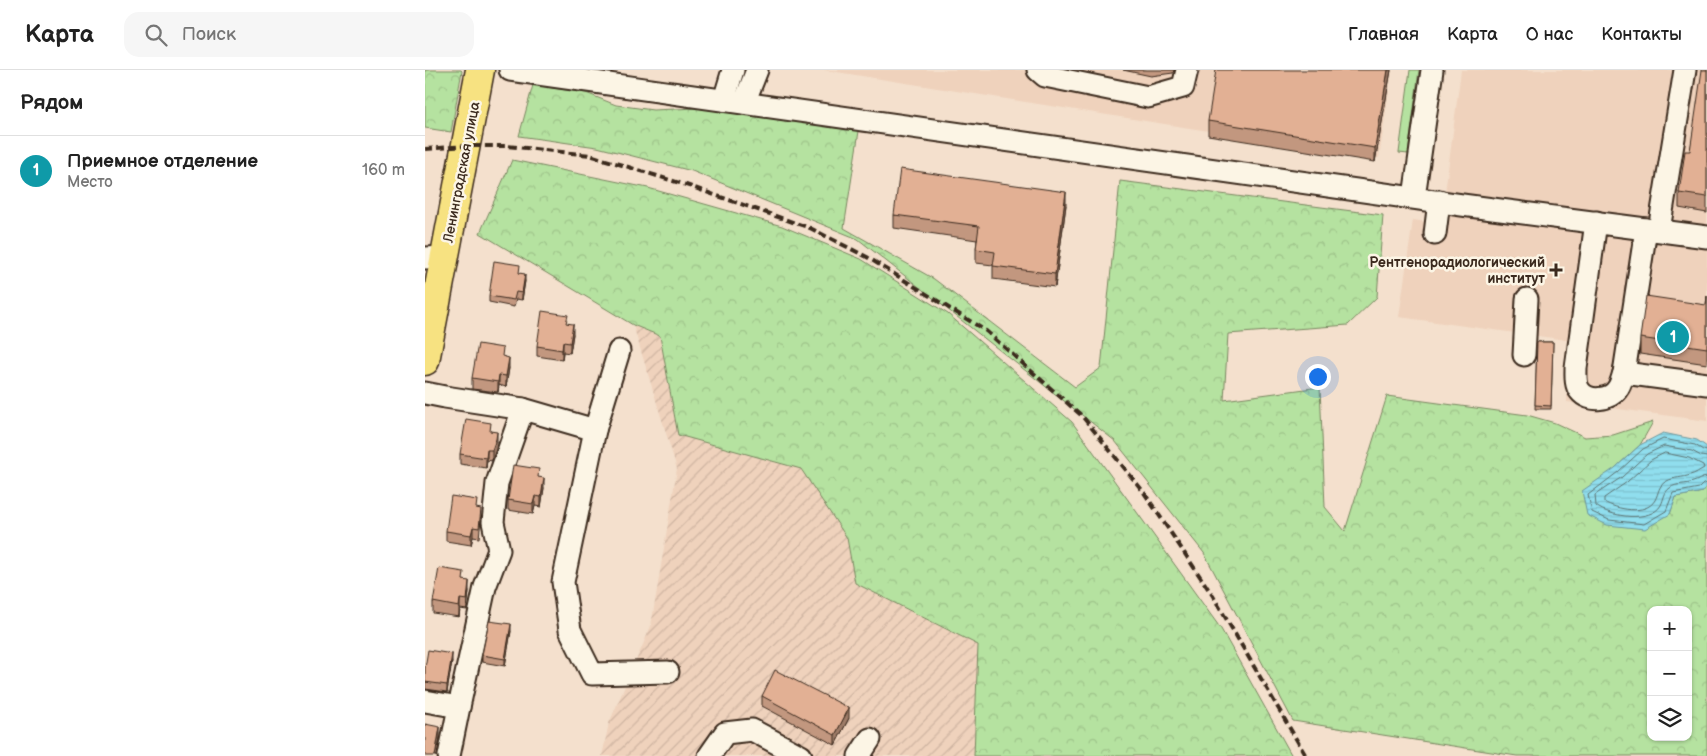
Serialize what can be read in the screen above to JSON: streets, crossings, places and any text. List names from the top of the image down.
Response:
{
  "streets": {
    "main road": ["Ленинградская улица"]
  },
  "places": {
    "health": ["Рентгенорадиологический институт"]
  },
  "page": {
    "header": "Карта",
    "search": "Поиск",
    "nav": [
      "Главная",
      "Карта",
      "О нас",
      "Контакты"
    ],
    "heading": "Рядом",
    "list": [
      {
        "mark": "1",
        "name": "Приемное отделение",
        "note": "Место",
        "value": "160 m"
      }
    ],
    "pins": "1",
    "map_buttons": ["+", "−"]
  }
}
